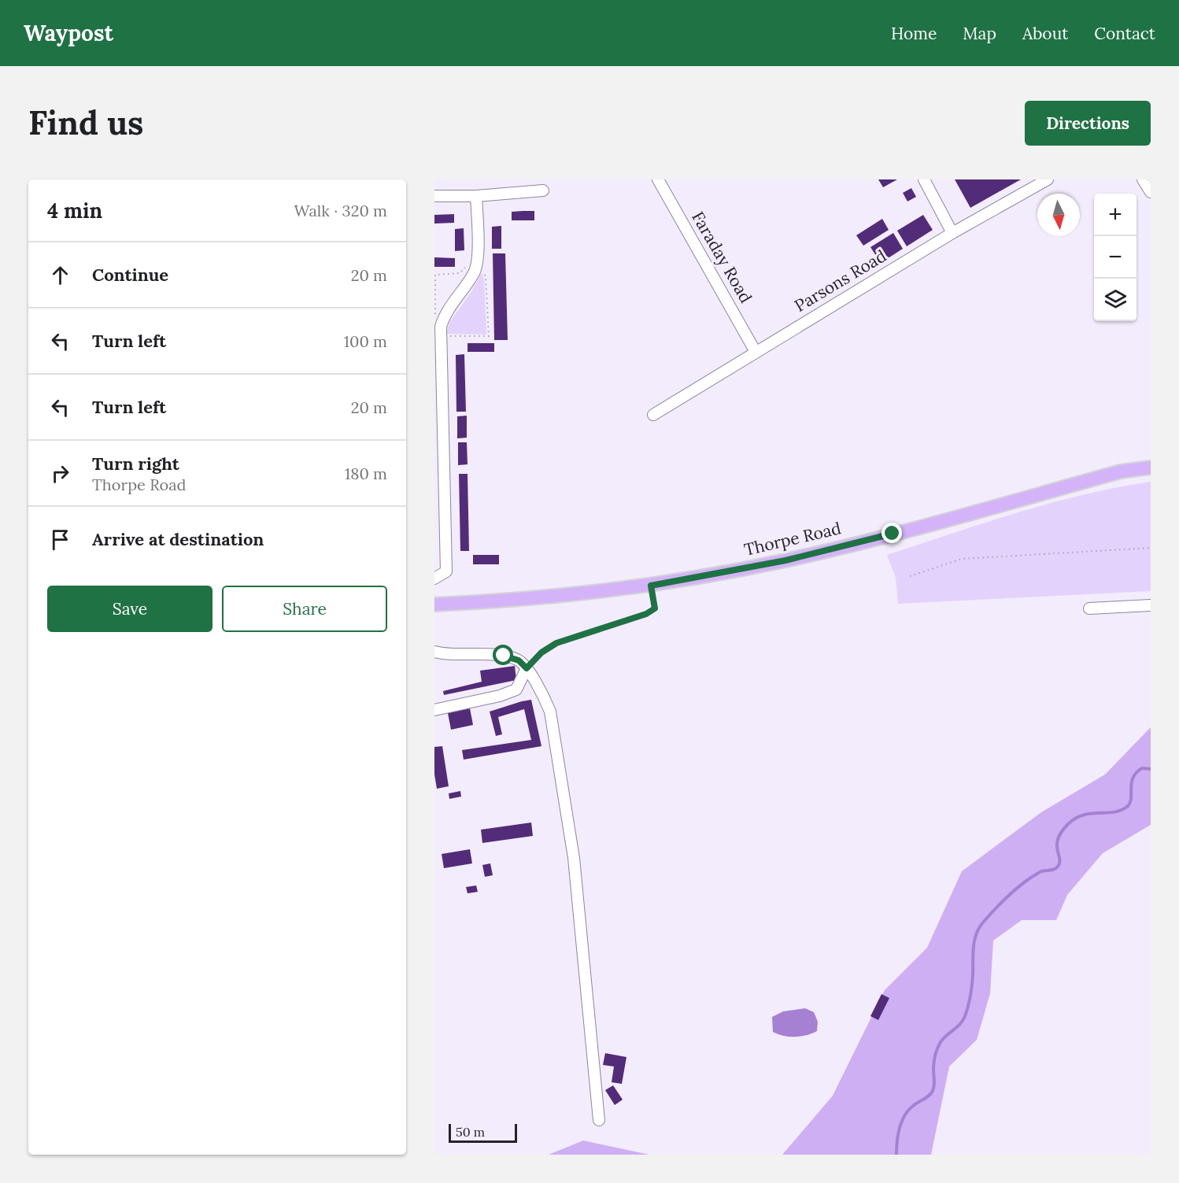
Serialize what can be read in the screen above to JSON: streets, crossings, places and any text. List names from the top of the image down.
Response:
{
  "streets": {
    "main road": ["Thorpe Road"],
    "street": ["Faraday Road", "Parsons Road"]
  },
  "crossings": [
    ["Faraday Road", "Parsons Road"]
  ],
  "scale_bar": "50 m",
  "north": "bottom",
  "page": {
    "header": "Waypost",
    "nav": [
      "Home",
      "Map",
      "About",
      "Contact"
    ],
    "buttons": [
      "Directions",
      ["Save", "Share"]
    ],
    "title": "Find us",
    "heading": ["4 min", "Walk · 320 m"],
    "map_buttons": ["+", "−"],
    "list": [
      ["Continue", "20 m"],
      ["Turn left", "100 m"],
      ["Turn left", "20 m"],
      ["Turn right", "Thorpe Road", "180 m"],
      "Arrive at destination"
    ],
    "scale": "50 m"
  }
}
